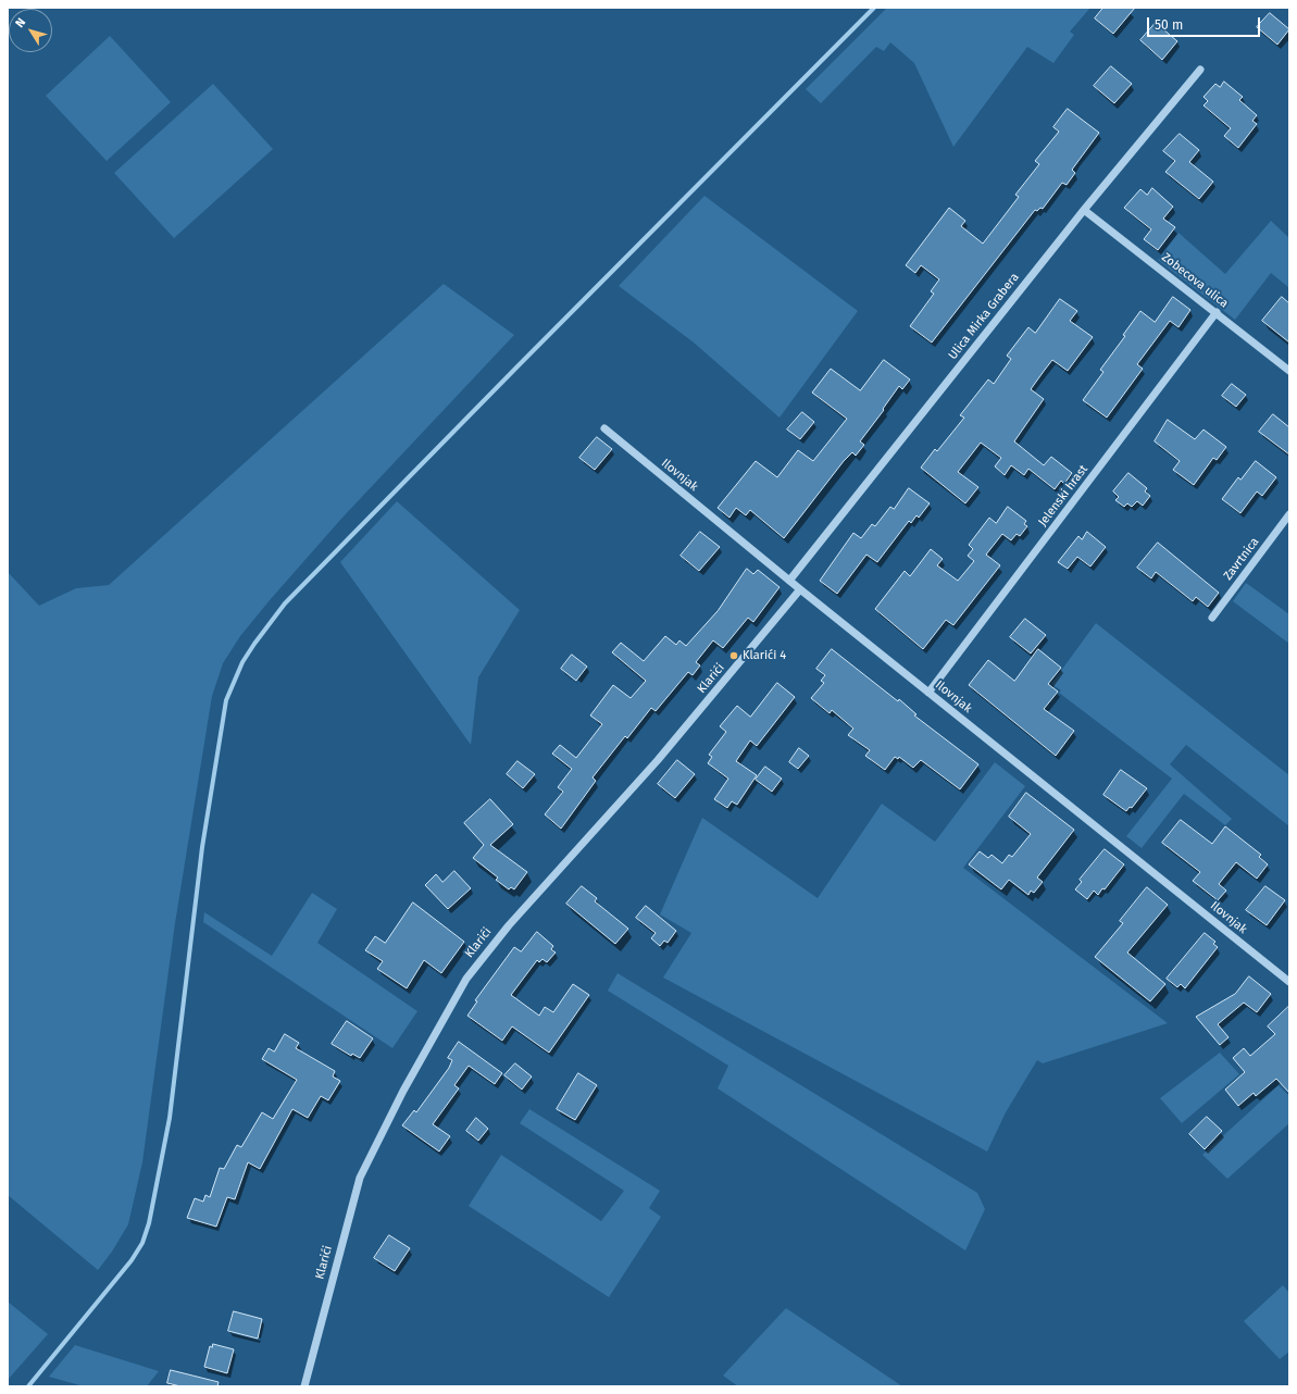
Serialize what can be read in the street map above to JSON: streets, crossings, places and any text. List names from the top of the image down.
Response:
{
  "streets": {
    "street": [
      "Zobecova ulica",
      "Ulica Mirka Grabera",
      "Ilovnjak",
      "Jelenski hrast",
      "Zavrtnica",
      "Klarići"
    ]
  },
  "crossings": [
    ["Zobecova ulica", "Ulica Mirka Grabera"],
    ["Zobecova ulica", "Jelenski hrast"],
    ["Ulica Mirka Grabera", "Ilovnjak"],
    ["Ilovnjak", "Jelenski hrast"],
    ["Ilovnjak", "Klarići"]
  ],
  "places": ["Klarići 4"],
  "scale_bar": "50 m",
  "north": "top left"
}
